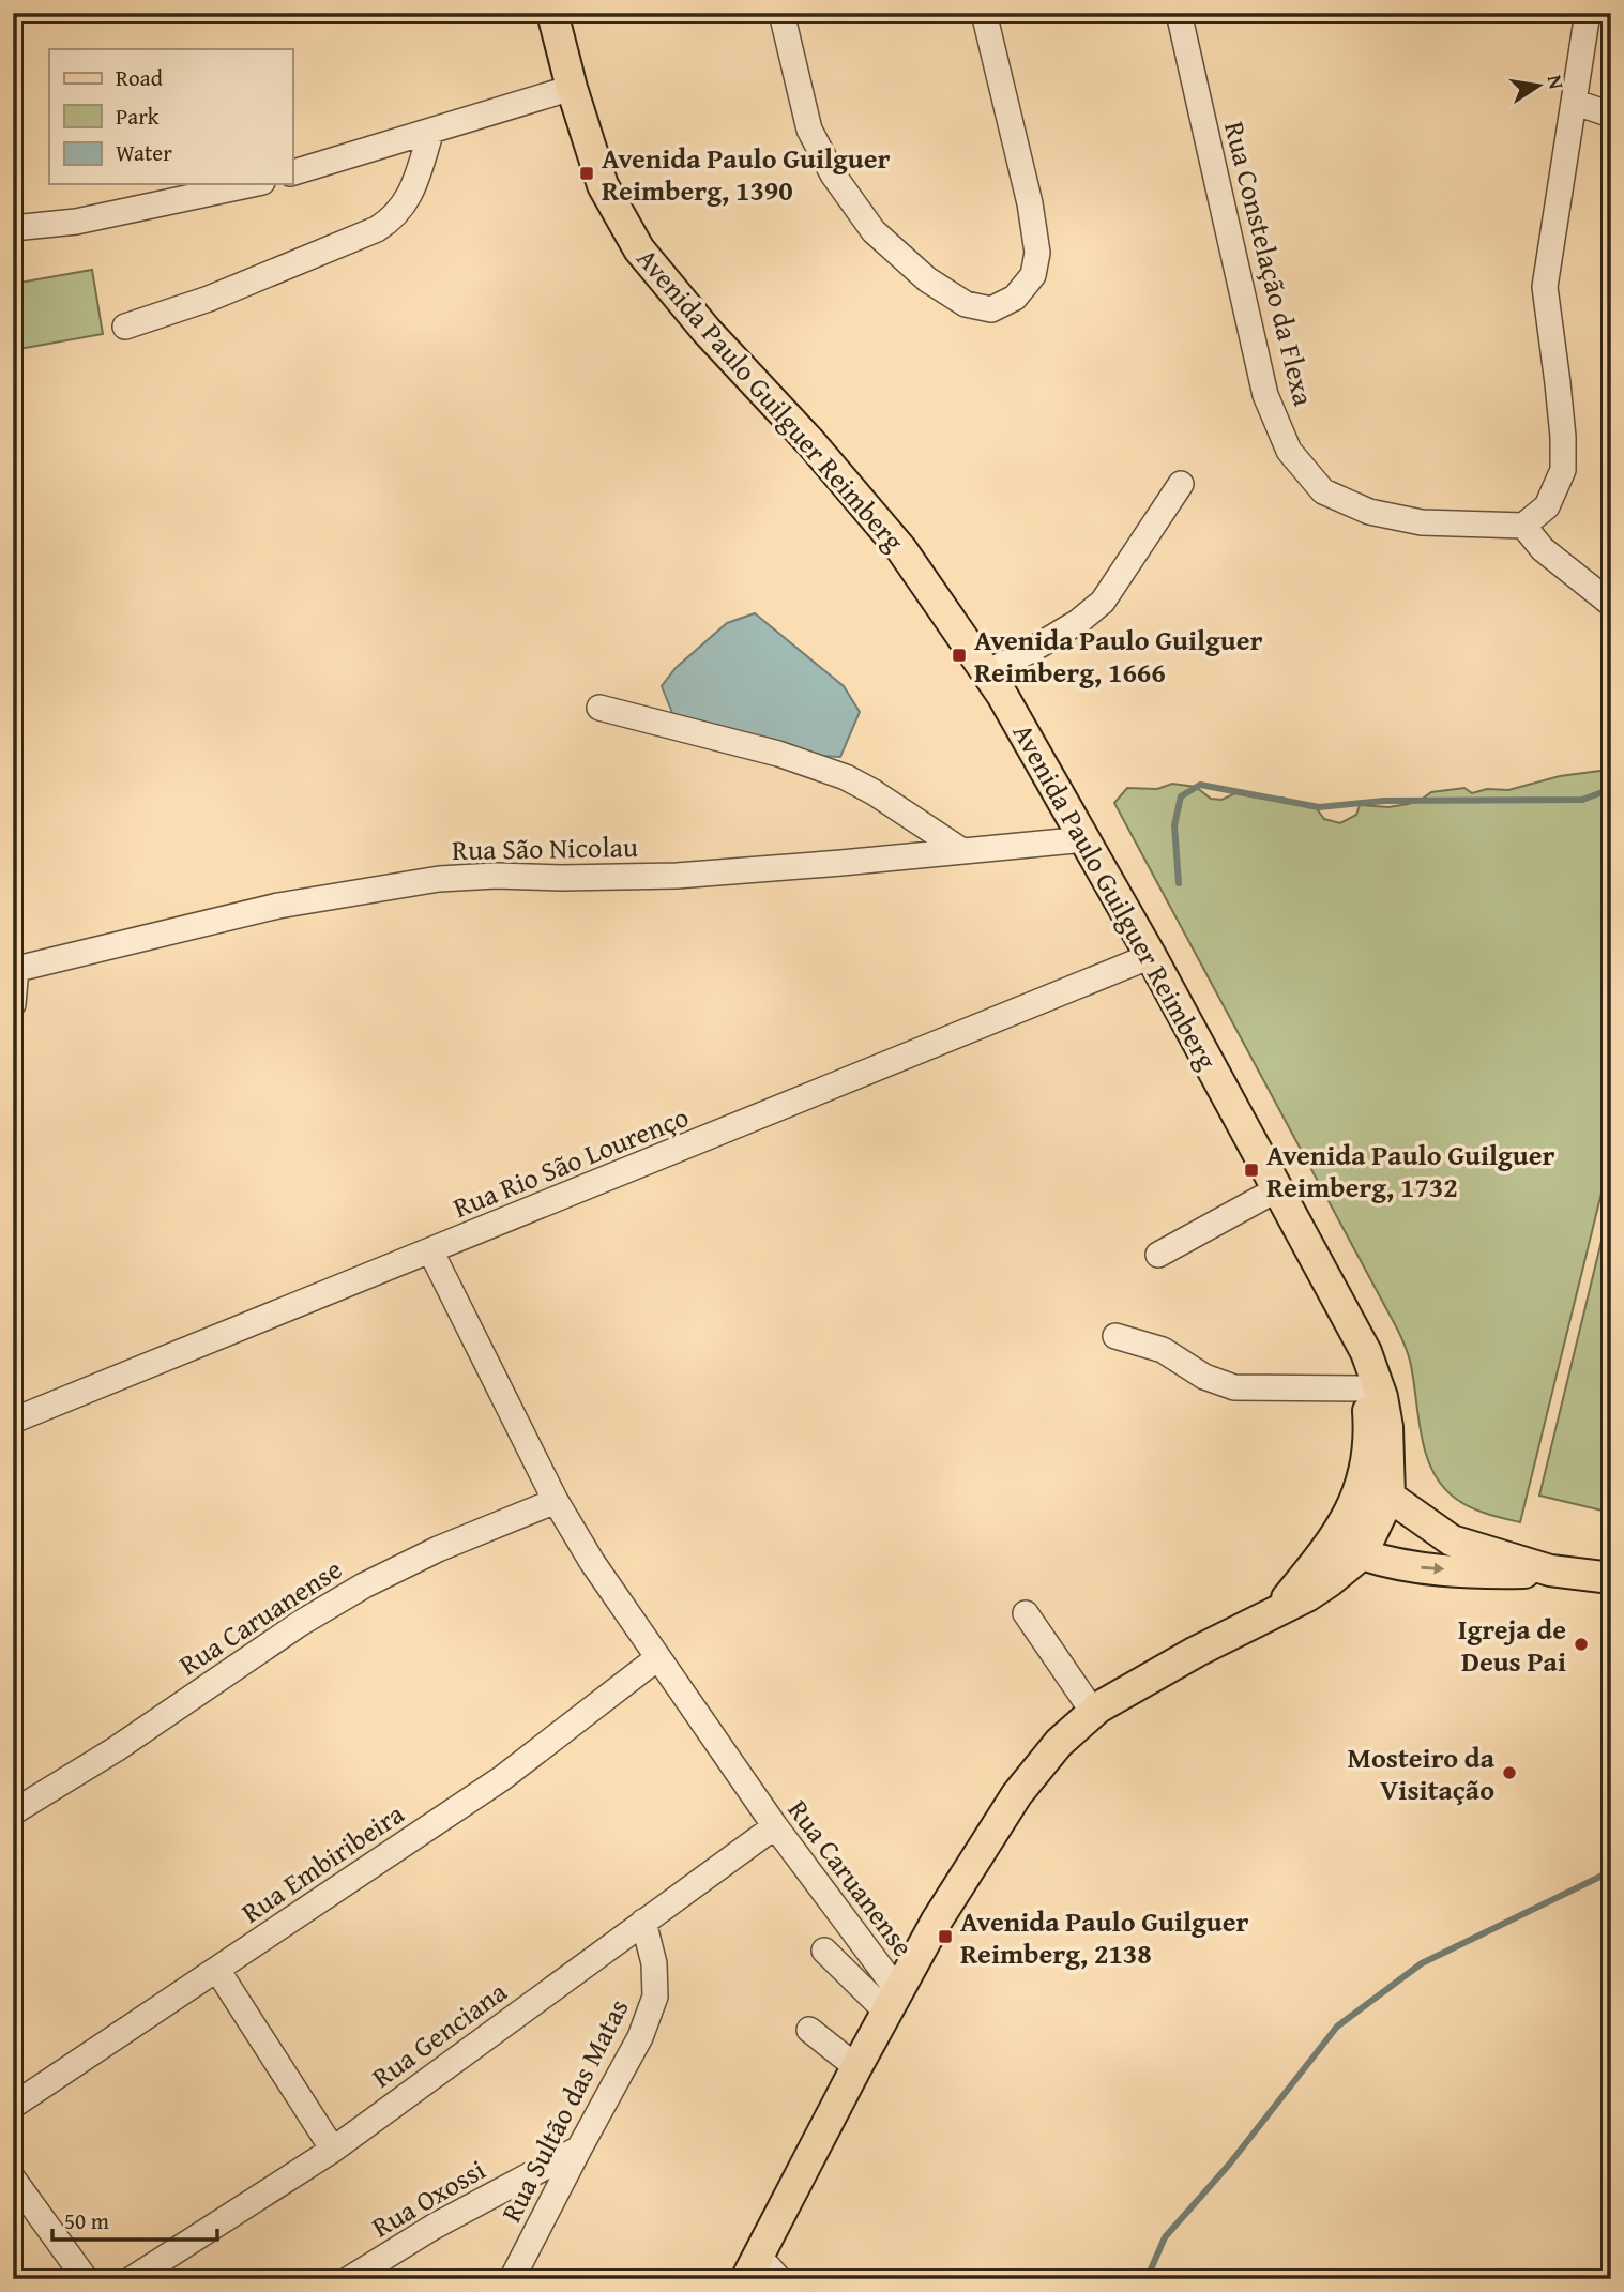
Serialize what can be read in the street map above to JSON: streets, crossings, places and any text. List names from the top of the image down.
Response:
{
  "streets": {
    "main road": ["Avenida Paulo Guilguer Reimberg"],
    "street": [
      "Rua Constelação da Flexa",
      "Rua São Nicolau",
      "Rua Rio São Lourenço",
      "Rua Caruanense",
      "Rua Embiribeira",
      "Rua Genciana",
      "Rua Sultão das Matas",
      "Rua Oxossi"
    ]
  },
  "crossings": [
    ["Avenida Paulo Guilguer Reimberg", "Rua São Nicolau"],
    ["Avenida Paulo Guilguer Reimberg", "Rua Rio São Lourenço"],
    ["Avenida Paulo Guilguer Reimberg", "Rua Caruanense"],
    ["Rua Rio São Lourenço", "Rua Caruanense"],
    ["Rua Caruanense", "Rua Embiribeira"],
    ["Rua Caruanense", "Rua Genciana"],
    ["Rua Genciana", "Rua Sultão das Matas"],
    ["Rua Sultão das Matas", "Rua Oxossi"]
  ],
  "places": {
    "transit": [
      "Avenida Paulo Guilguer Reimberg, 1390",
      "Avenida Paulo Guilguer Reimberg, 1666",
      "Avenida Paulo Guilguer Reimberg, 1732",
      "Avenida Paulo Guilguer Reimberg, 2138"
    ],
    "other": ["Igreja de Deus Pai", "Mosteiro da Visitação"]
  },
  "legend": ["Road", "Park", "Water"],
  "scale_bar": "50 m",
  "north": "right"
}
